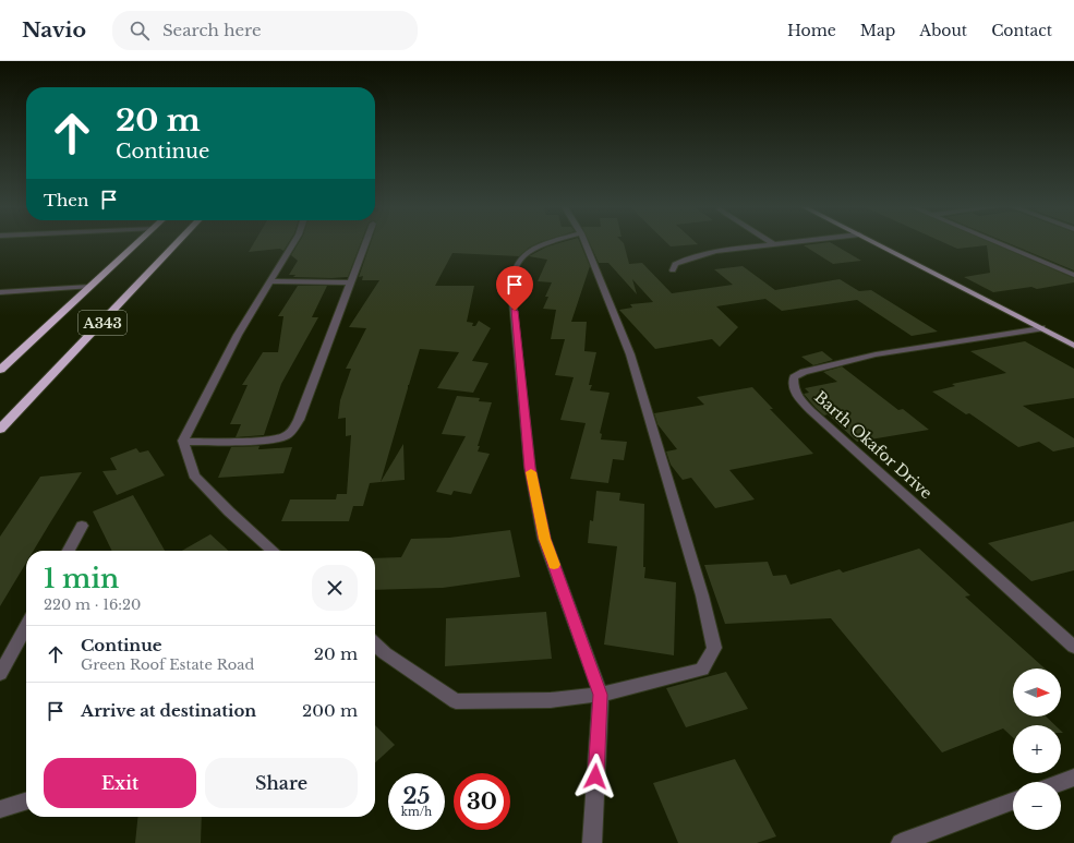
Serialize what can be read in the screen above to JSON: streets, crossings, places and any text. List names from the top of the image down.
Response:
{
  "streets": {
    "highway": ["A343"],
    "street": ["Barth Okafor Drive"]
  },
  "north": "right",
  "page": {
    "header": "Navio",
    "search": "Search here",
    "nav": [
      "Home",
      "Map",
      "About",
      "Contact"
    ],
    "turn": ["20 m", "Continue"],
    "then": "Then",
    "heading": ["1 min", "220 m · 16:20"],
    "list": [
      {
        "name": "Continue",
        "note": "Green Roof Estate Road",
        "value": "20 m"
      },
      {
        "name": "Arrive at destination",
        "value": "200 m"
      }
    ],
    "map_buttons": ["+", "−"],
    "buttons": ["Exit", "Share"],
    "speed": "25 km/h",
    "limit": "30"
  }
}
